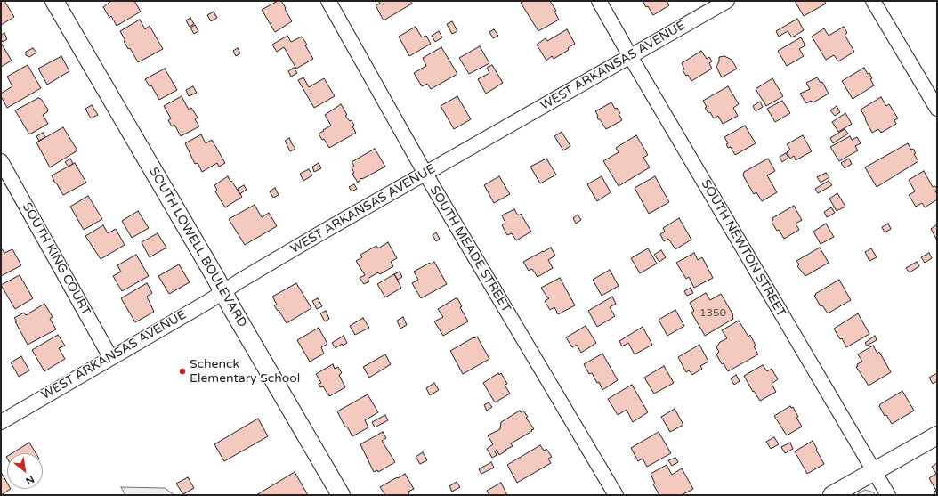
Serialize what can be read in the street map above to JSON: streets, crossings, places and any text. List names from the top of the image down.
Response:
{
  "streets": {
    "street": [
      "WEST ARKANSAS AVENUE",
      "SOUTH LOWELL BOULEVARD",
      "SOUTH NEWTON STREET",
      "SOUTH MEADE STREET",
      "SOUTH KING COURT"
    ]
  },
  "crossings": [
    ["WEST ARKANSAS AVENUE", "SOUTH LOWELL BOULEVARD"],
    ["WEST ARKANSAS AVENUE", "SOUTH NEWTON STREET"],
    ["WEST ARKANSAS AVENUE", "SOUTH MEADE STREET"],
    ["WEST ARKANSAS AVENUE", "SOUTH KING COURT"]
  ],
  "places": ["Schenck Elementary School"],
  "house_numbers": ["1350"],
  "north": "bottom right"
}
